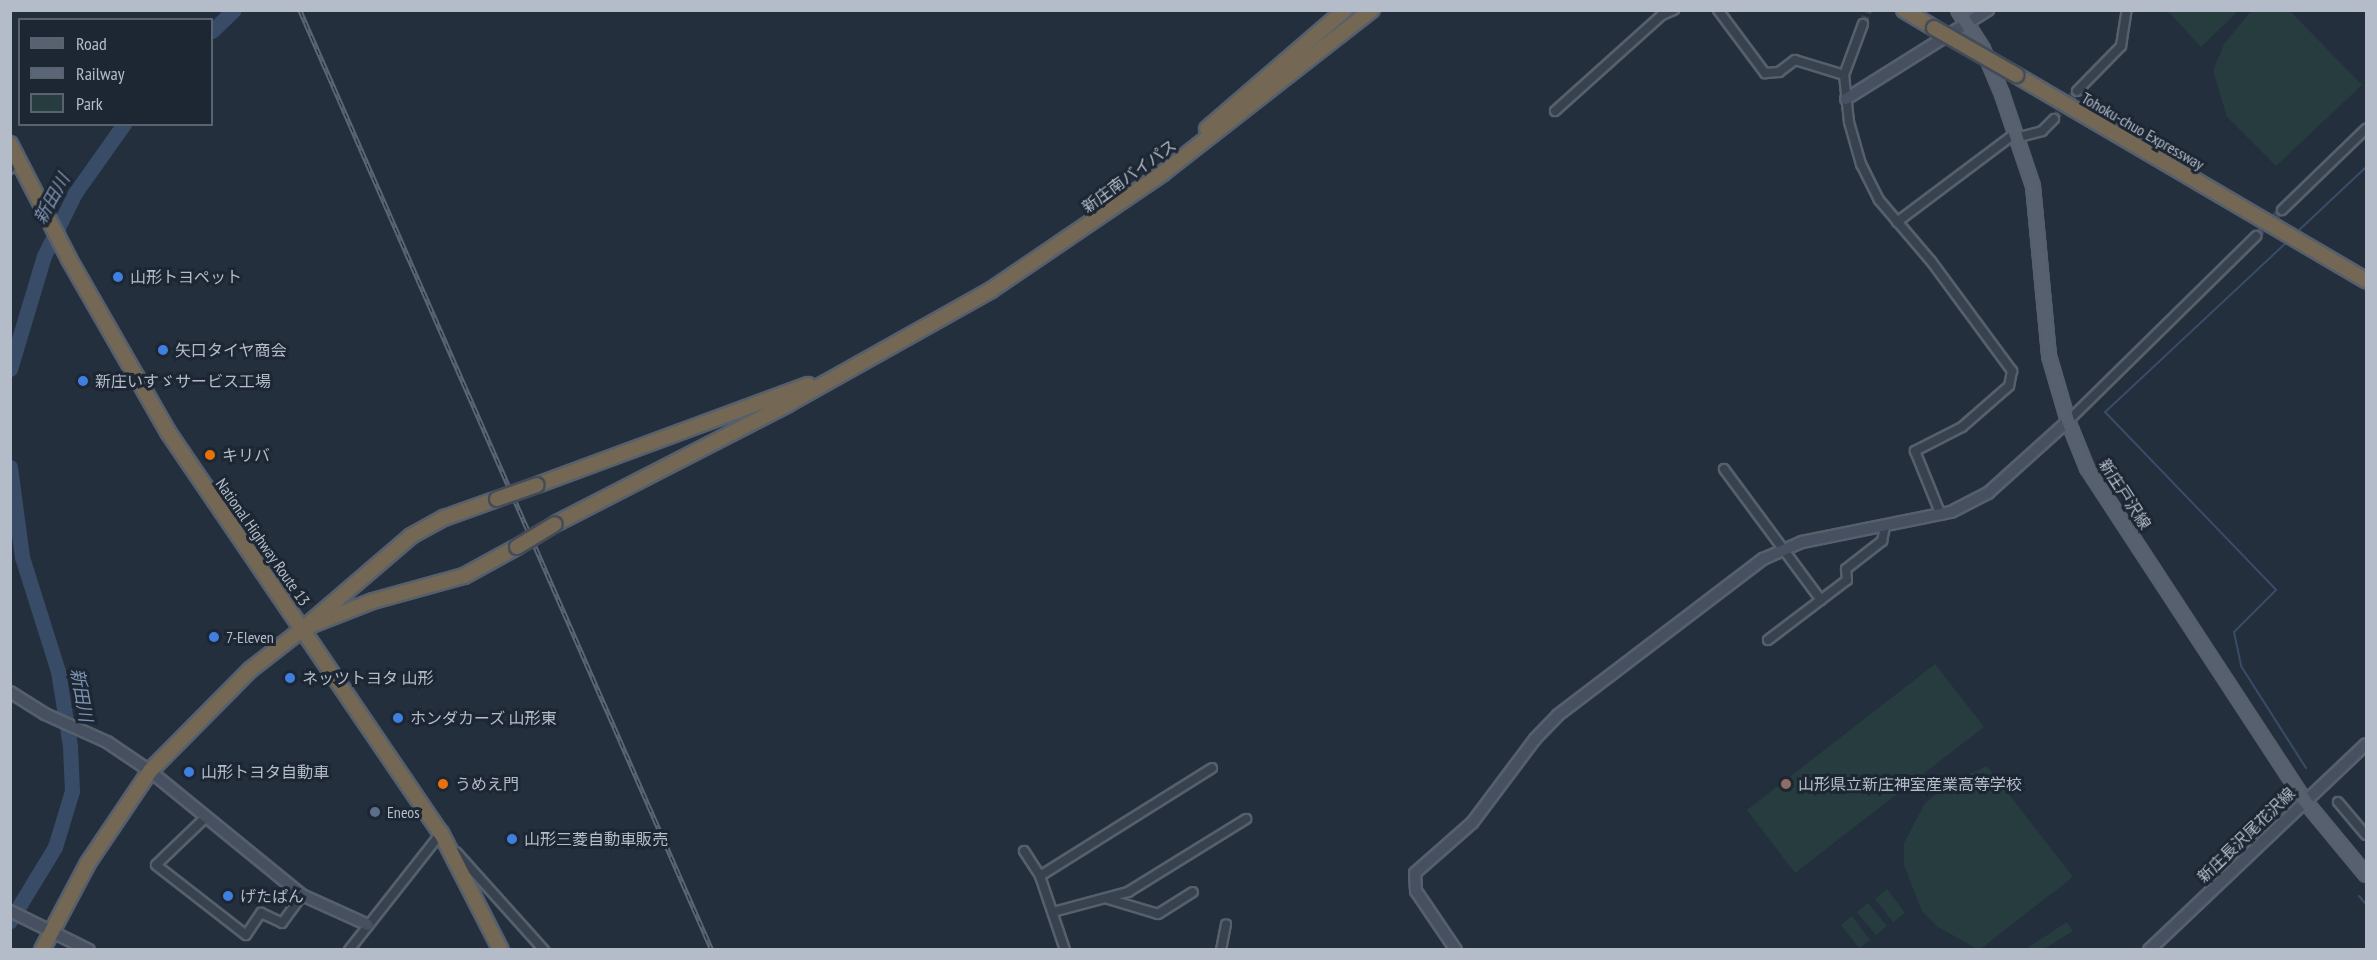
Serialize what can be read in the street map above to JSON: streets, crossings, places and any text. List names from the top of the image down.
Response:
{
  "streets": {
    "highway": ["Tohoku-chuo Expressway", "新庄南バイパス", "National Highway Route 13"],
    "main road": ["新庄戸沢線"],
    "street": ["新庄長沢尾花沢線"]
  },
  "crossings": [
    ["新庄戸沢線", "新庄長沢尾花沢線"]
  ],
  "water": ["新田川"],
  "places": [
    "山形トヨペット",
    "矢口タイヤ商会",
    "新庄いすゞサービス工場",
    "キリバ",
    "7-Eleven",
    "ネッツトヨタ 山形",
    "ホンダカーズ 山形東",
    "山形トヨタ自動車",
    "うめえ門",
    "山形県立新庄神室産業高等学校",
    "Eneos",
    "山形三菱自動車販売",
    "げたぱん"
  ],
  "legend": ["Road", "Railway", "Park"]
}
